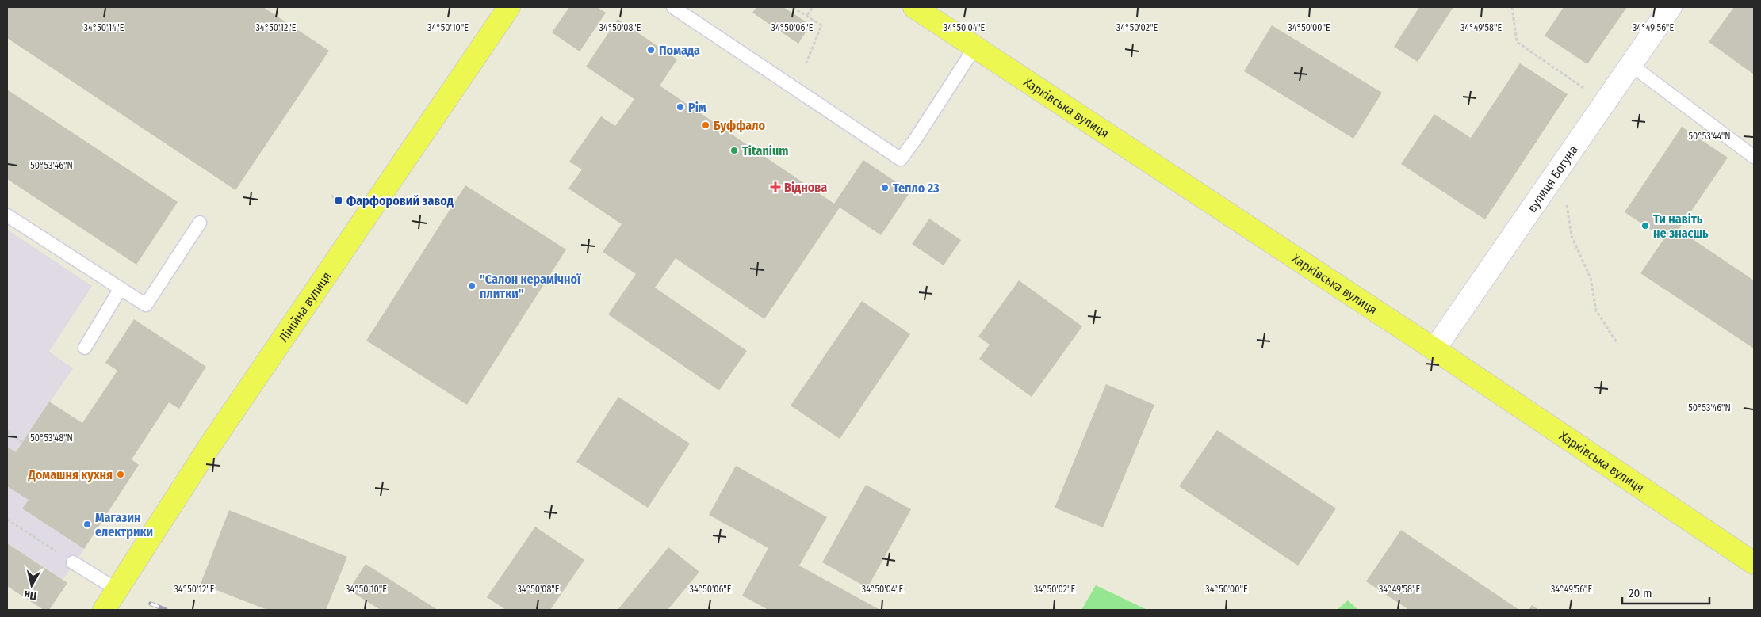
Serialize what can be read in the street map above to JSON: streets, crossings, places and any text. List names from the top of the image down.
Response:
{
  "streets": {
    "main road": ["Харківська вулиця", "вулиця Богуна", "Лінійна вулиця"]
  },
  "crossings": [
    ["Харківська вулиця", "вулиця Богуна"]
  ],
  "places": {
    "other": [
      "Помада",
      "Рім",
      "Буффало",
      "Titanium",
      "Тепло 23",
      "Ти навіть не знаєшь",
      "\"Салон керамічної плитки\"",
      "Домашня кухня",
      "Магазин електрики"
    ],
    "health": ["Віднова"],
    "transit": ["Фарфоровий завод"]
  },
  "scale_bar": "20 m",
  "north": "bottom",
  "coordinates": [
    "34°50'14\"E",
    "34°50'12\"E",
    "34°50'10\"E",
    "34°50'08\"E",
    "34°50'06\"E",
    "34°50'04\"E",
    "34°50'02\"E",
    "34°50'00\"E",
    "34°49'58\"E",
    "34°49'56\"E",
    "50°53'44\"N",
    "50°53'46\"N",
    "50°53'48\"N"
  ]
}
